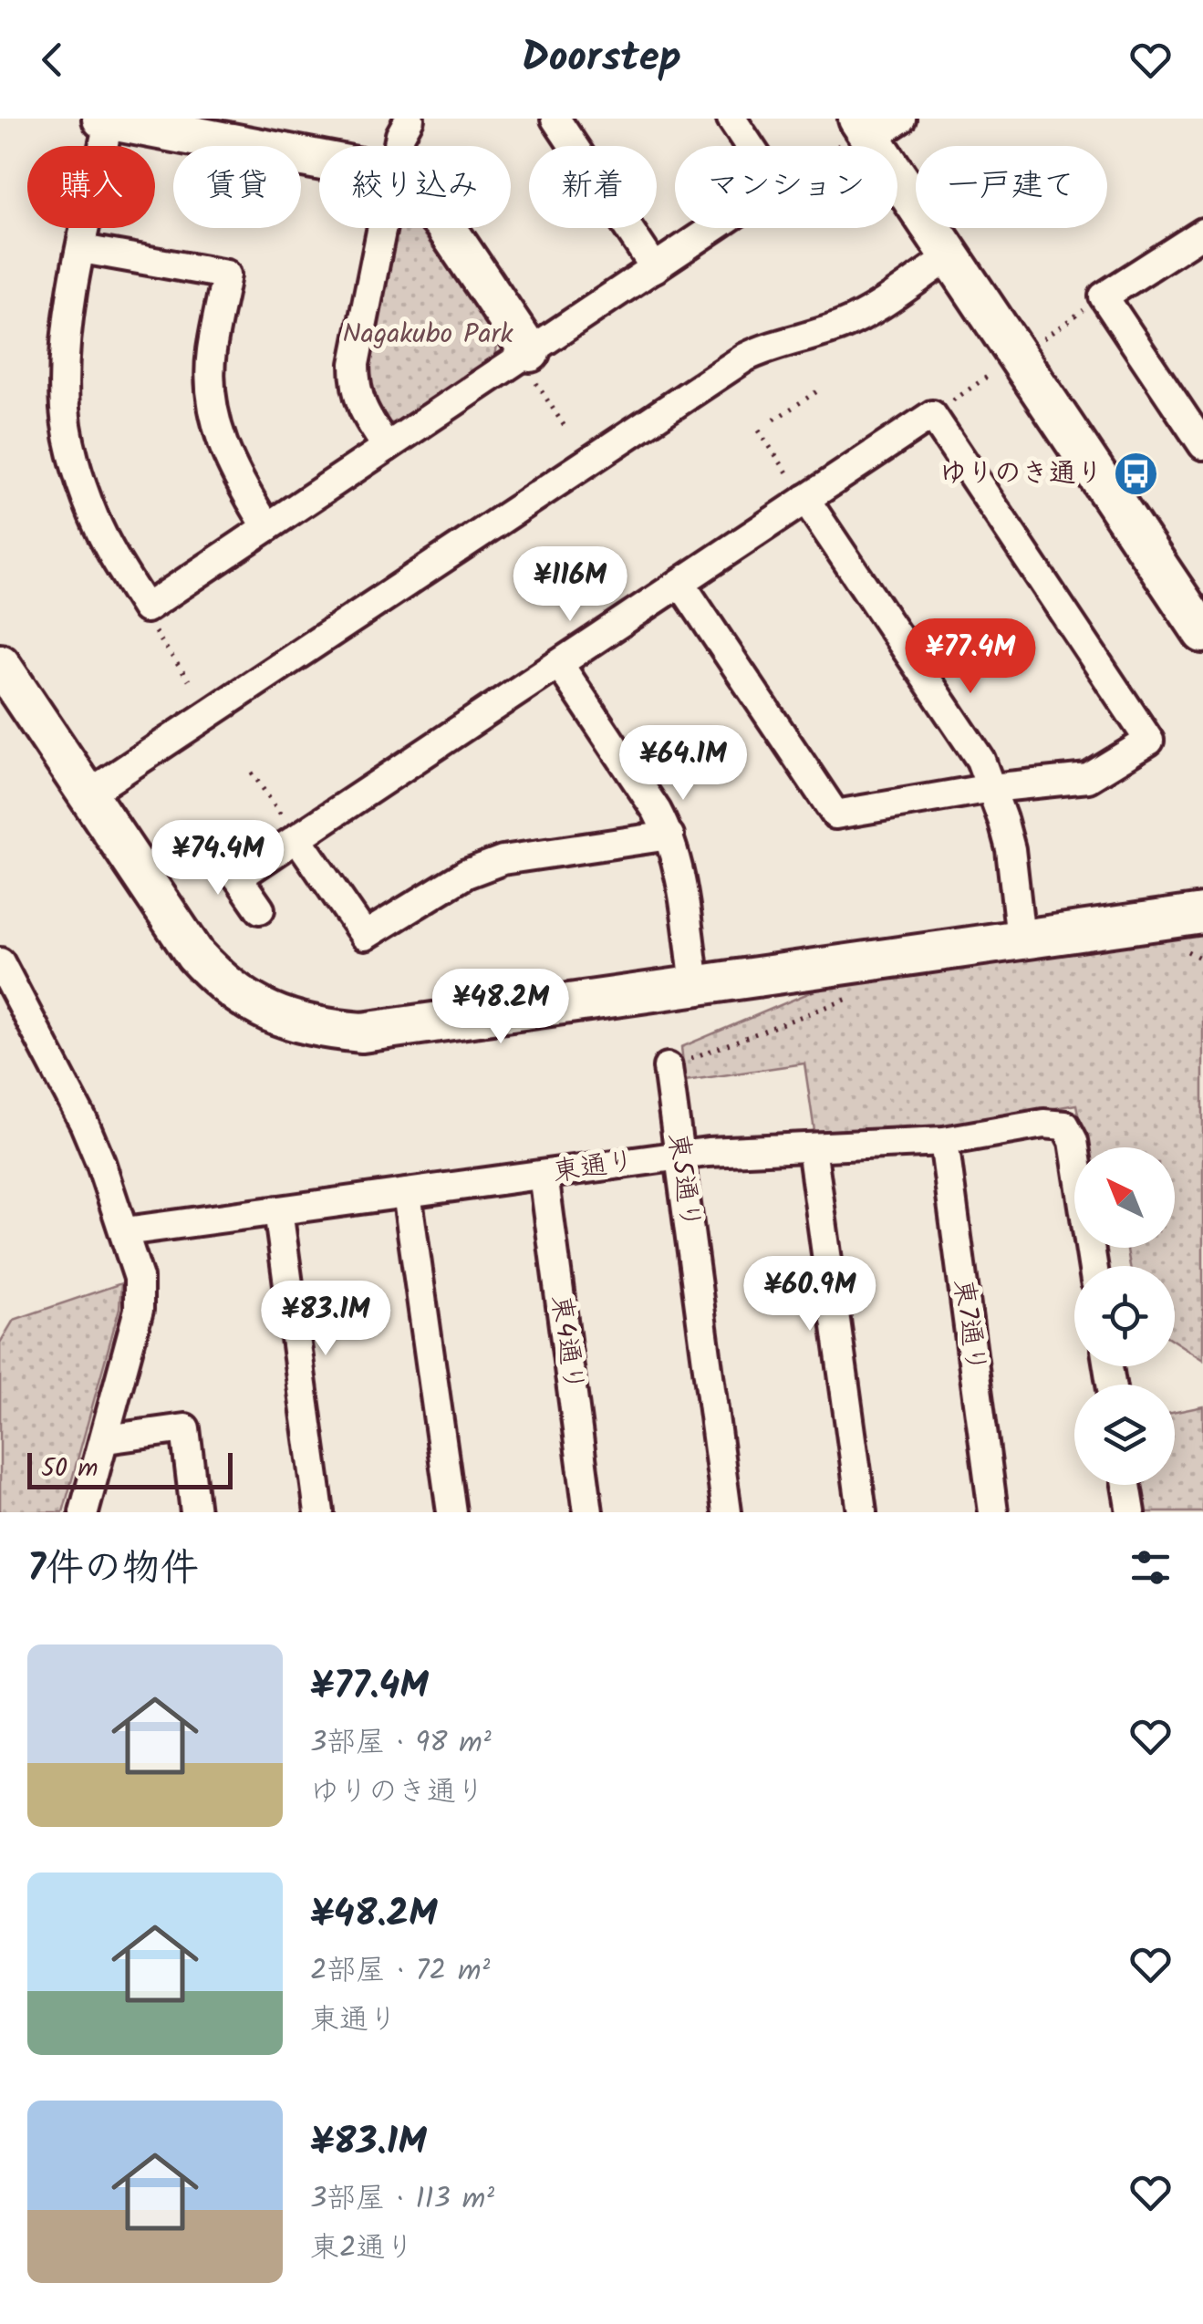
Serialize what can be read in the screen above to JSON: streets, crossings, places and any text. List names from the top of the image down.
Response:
{
  "streets": {
    "street": [
      "東通り",
      "東5通り",
      "東7通り",
      "東4通り"
    ]
  },
  "crossings": [
    ["東通り", "東5通り"],
    ["東通り", "東7通り"],
    ["東通り", "東4通り"]
  ],
  "parks": ["Nagakubo Park"],
  "places": {
    "bus stop": ["ゆりのき通り"]
  },
  "scale_bar": "50 m",
  "north": "top left",
  "page": {
    "header": "Doorstep",
    "chip": [
      "購入",
      "賃貸",
      "絞り込み",
      "新着",
      "マンション",
      "一戸建て"
    ],
    "price": [
      "¥116M",
      "¥77.4M",
      "¥64.1M",
      "¥74.4M",
      "¥48.2M",
      "¥60.9M",
      "¥83.1M"
    ],
    "scale": "50 m",
    "heading": "7件の物件",
    "list": [
      {
        "name": "¥77.4M",
        "note": "3部屋 · 98 m² · ゆりのき通り"
      },
      {
        "name": "¥48.2M",
        "note": "2部屋 · 72 m² · 東通り"
      },
      {
        "name": "¥83.1M",
        "note": "3部屋 · 113 m² · 東2通り"
      }
    ]
  }
}
